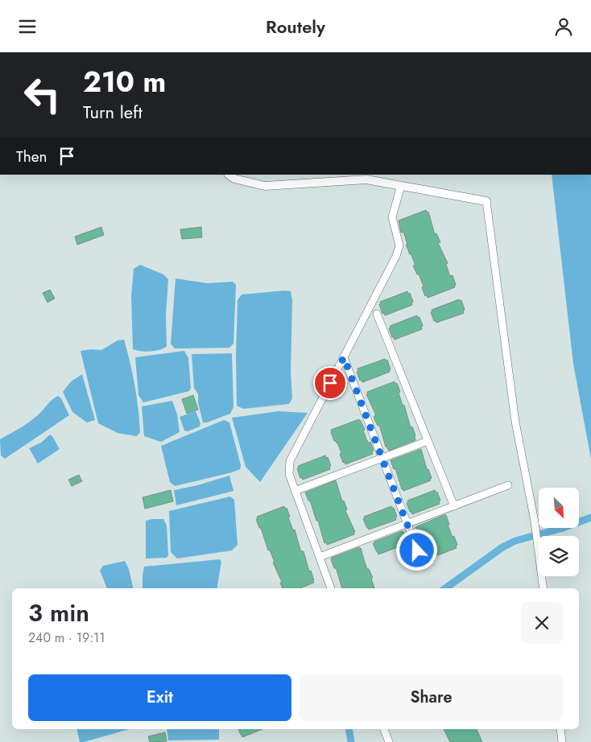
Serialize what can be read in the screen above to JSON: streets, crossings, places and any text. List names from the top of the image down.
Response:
{
  "north": "bottom right",
  "page": {
    "header": "Routely",
    "turn": ["210 m", "Turn left"],
    "then": "Then",
    "heading": ["3 min", "240 m · 19:11"],
    "buttons": ["Exit", "Share"]
  }
}
